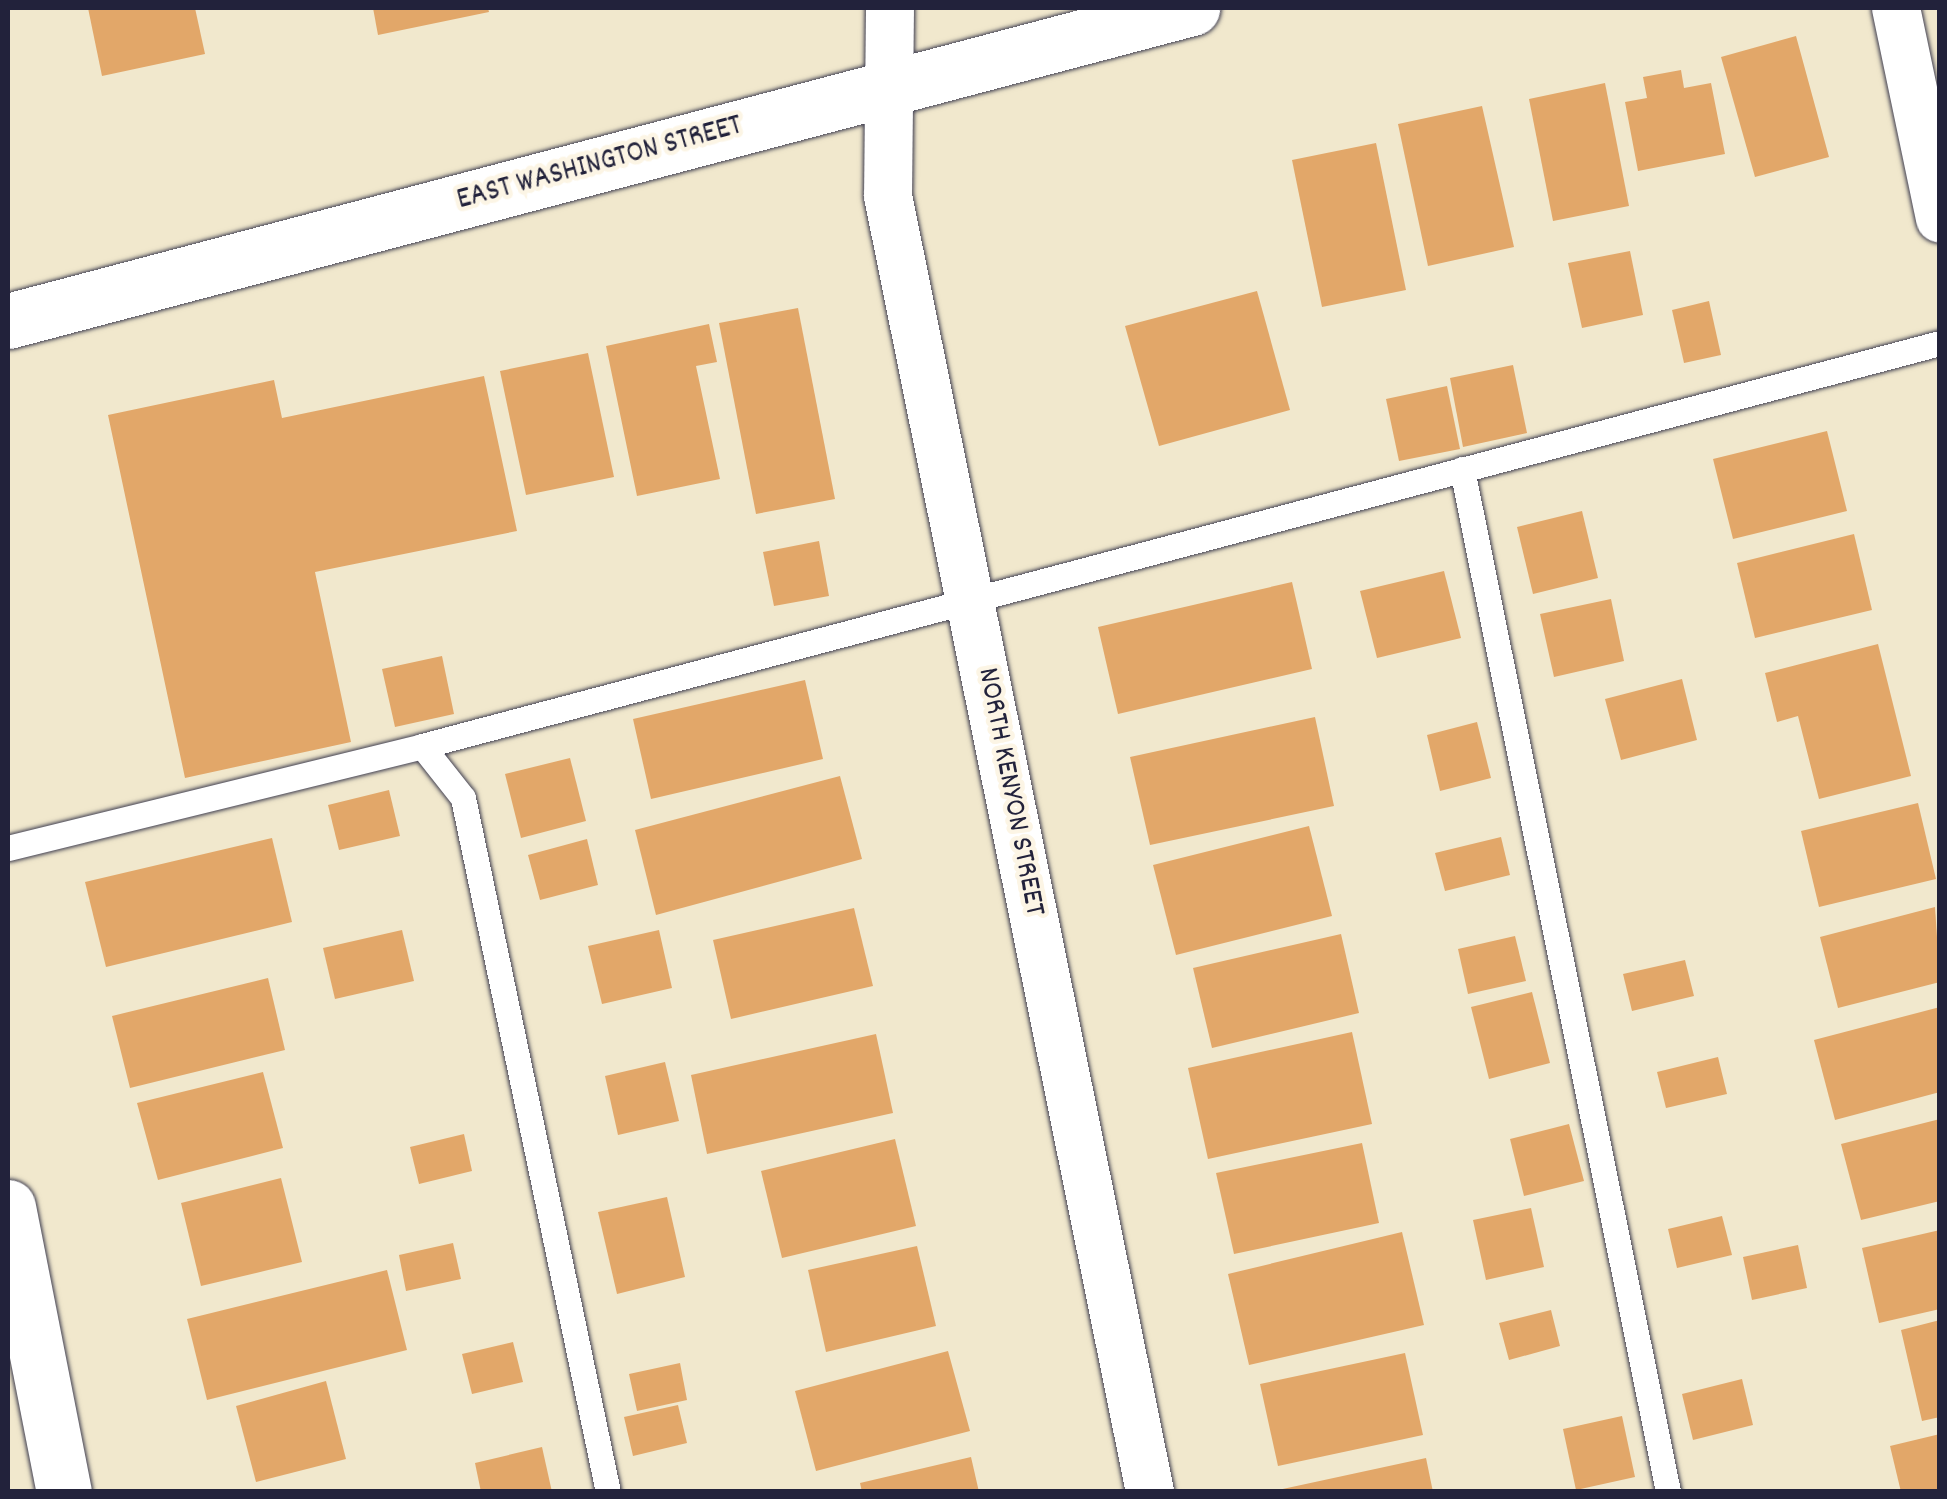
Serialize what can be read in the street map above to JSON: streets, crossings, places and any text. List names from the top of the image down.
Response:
{
  "streets": {
    "main road": ["EAST WASHINGTON STREET"],
    "street": ["NORTH KENYON STREET"]
  },
  "crossings": [
    ["EAST WASHINGTON STREET", "NORTH KENYON STREET"]
  ]
}
